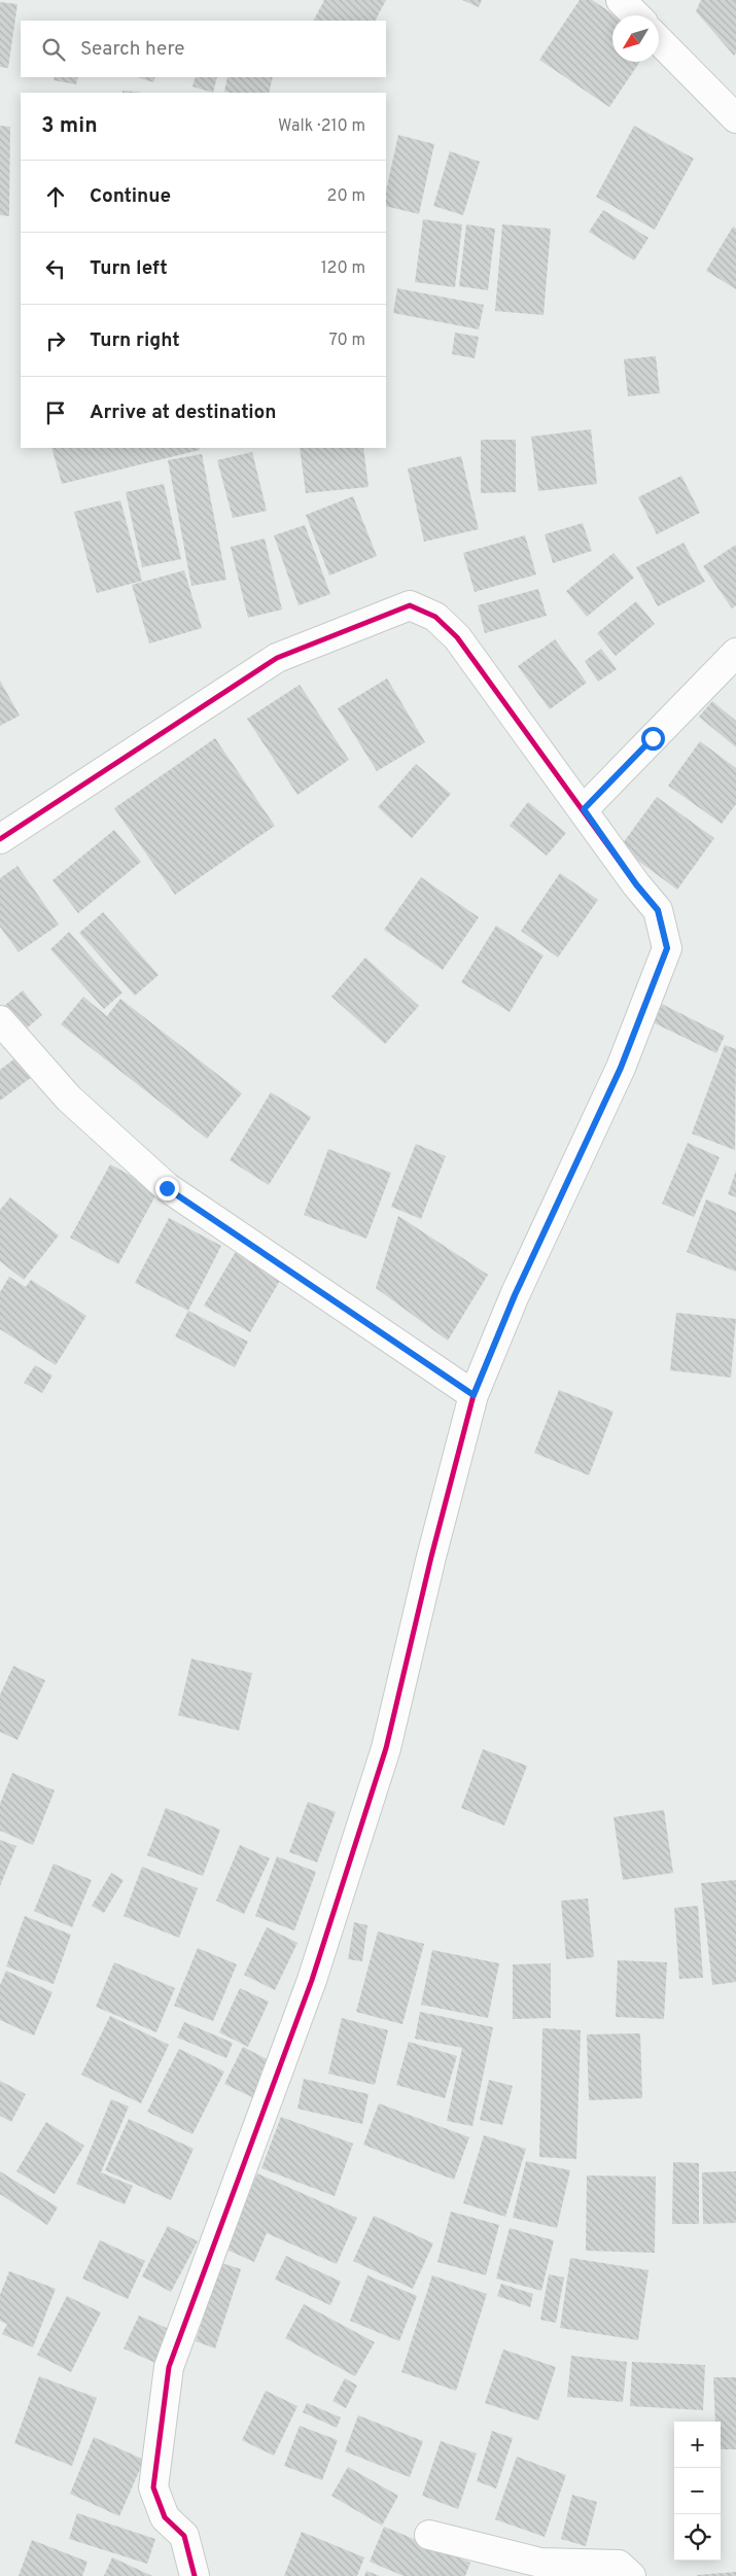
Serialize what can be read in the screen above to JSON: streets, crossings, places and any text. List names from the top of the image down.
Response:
{
  "north": "bottom left",
  "page": {
    "search": "Search here",
    "heading": ["3 min", "Walk · 210 m"],
    "list": [
      ["Continue", "20 m"],
      ["Turn left", "120 m"],
      ["Turn right", "70 m"],
      "Arrive at destination"
    ],
    "map_buttons": ["+", "−"]
  }
}
